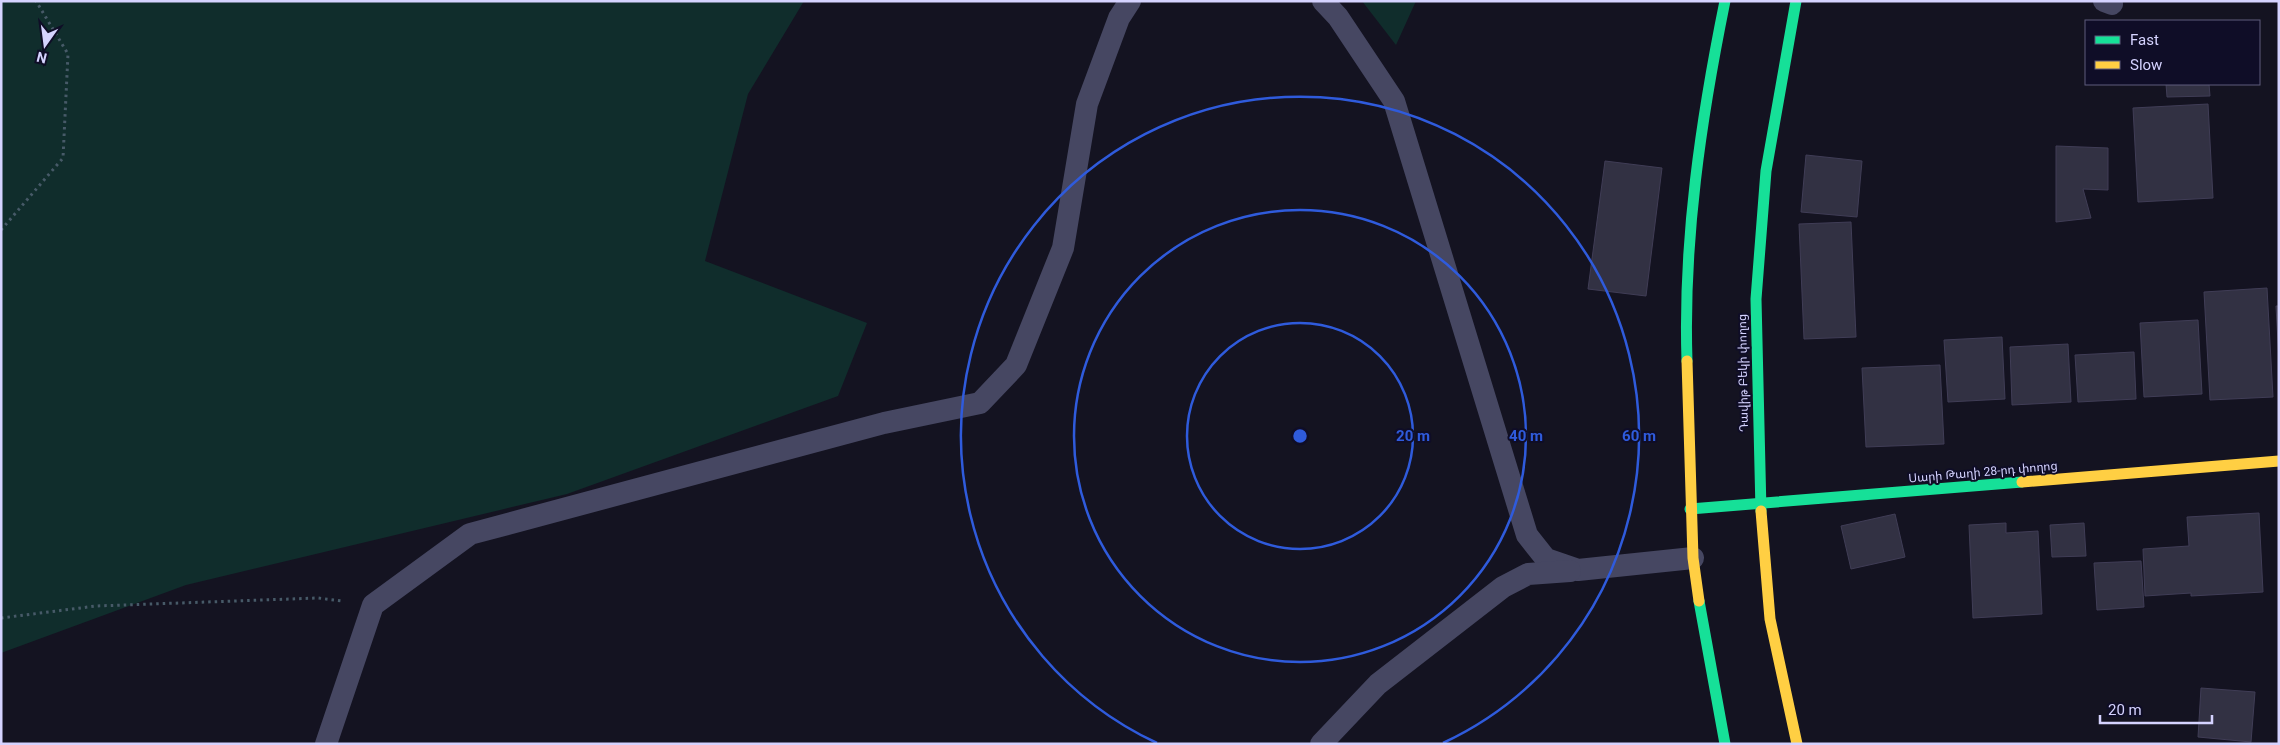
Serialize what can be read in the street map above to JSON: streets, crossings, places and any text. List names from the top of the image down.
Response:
{
  "streets": {
    "main road": ["Դավիթ Բեկի փողոց", "Սարի Թաղի 28-րդ փողոց"]
  },
  "crossings": [
    ["Դավիթ Բեկի փողոց", "Սարի Թաղի 28-րդ փողոց"]
  ],
  "legend": ["Fast", "Slow"],
  "scale_bar": "20 m",
  "north": "bottom",
  "rings": ["20 m", "40 m", "60 m"]
}
